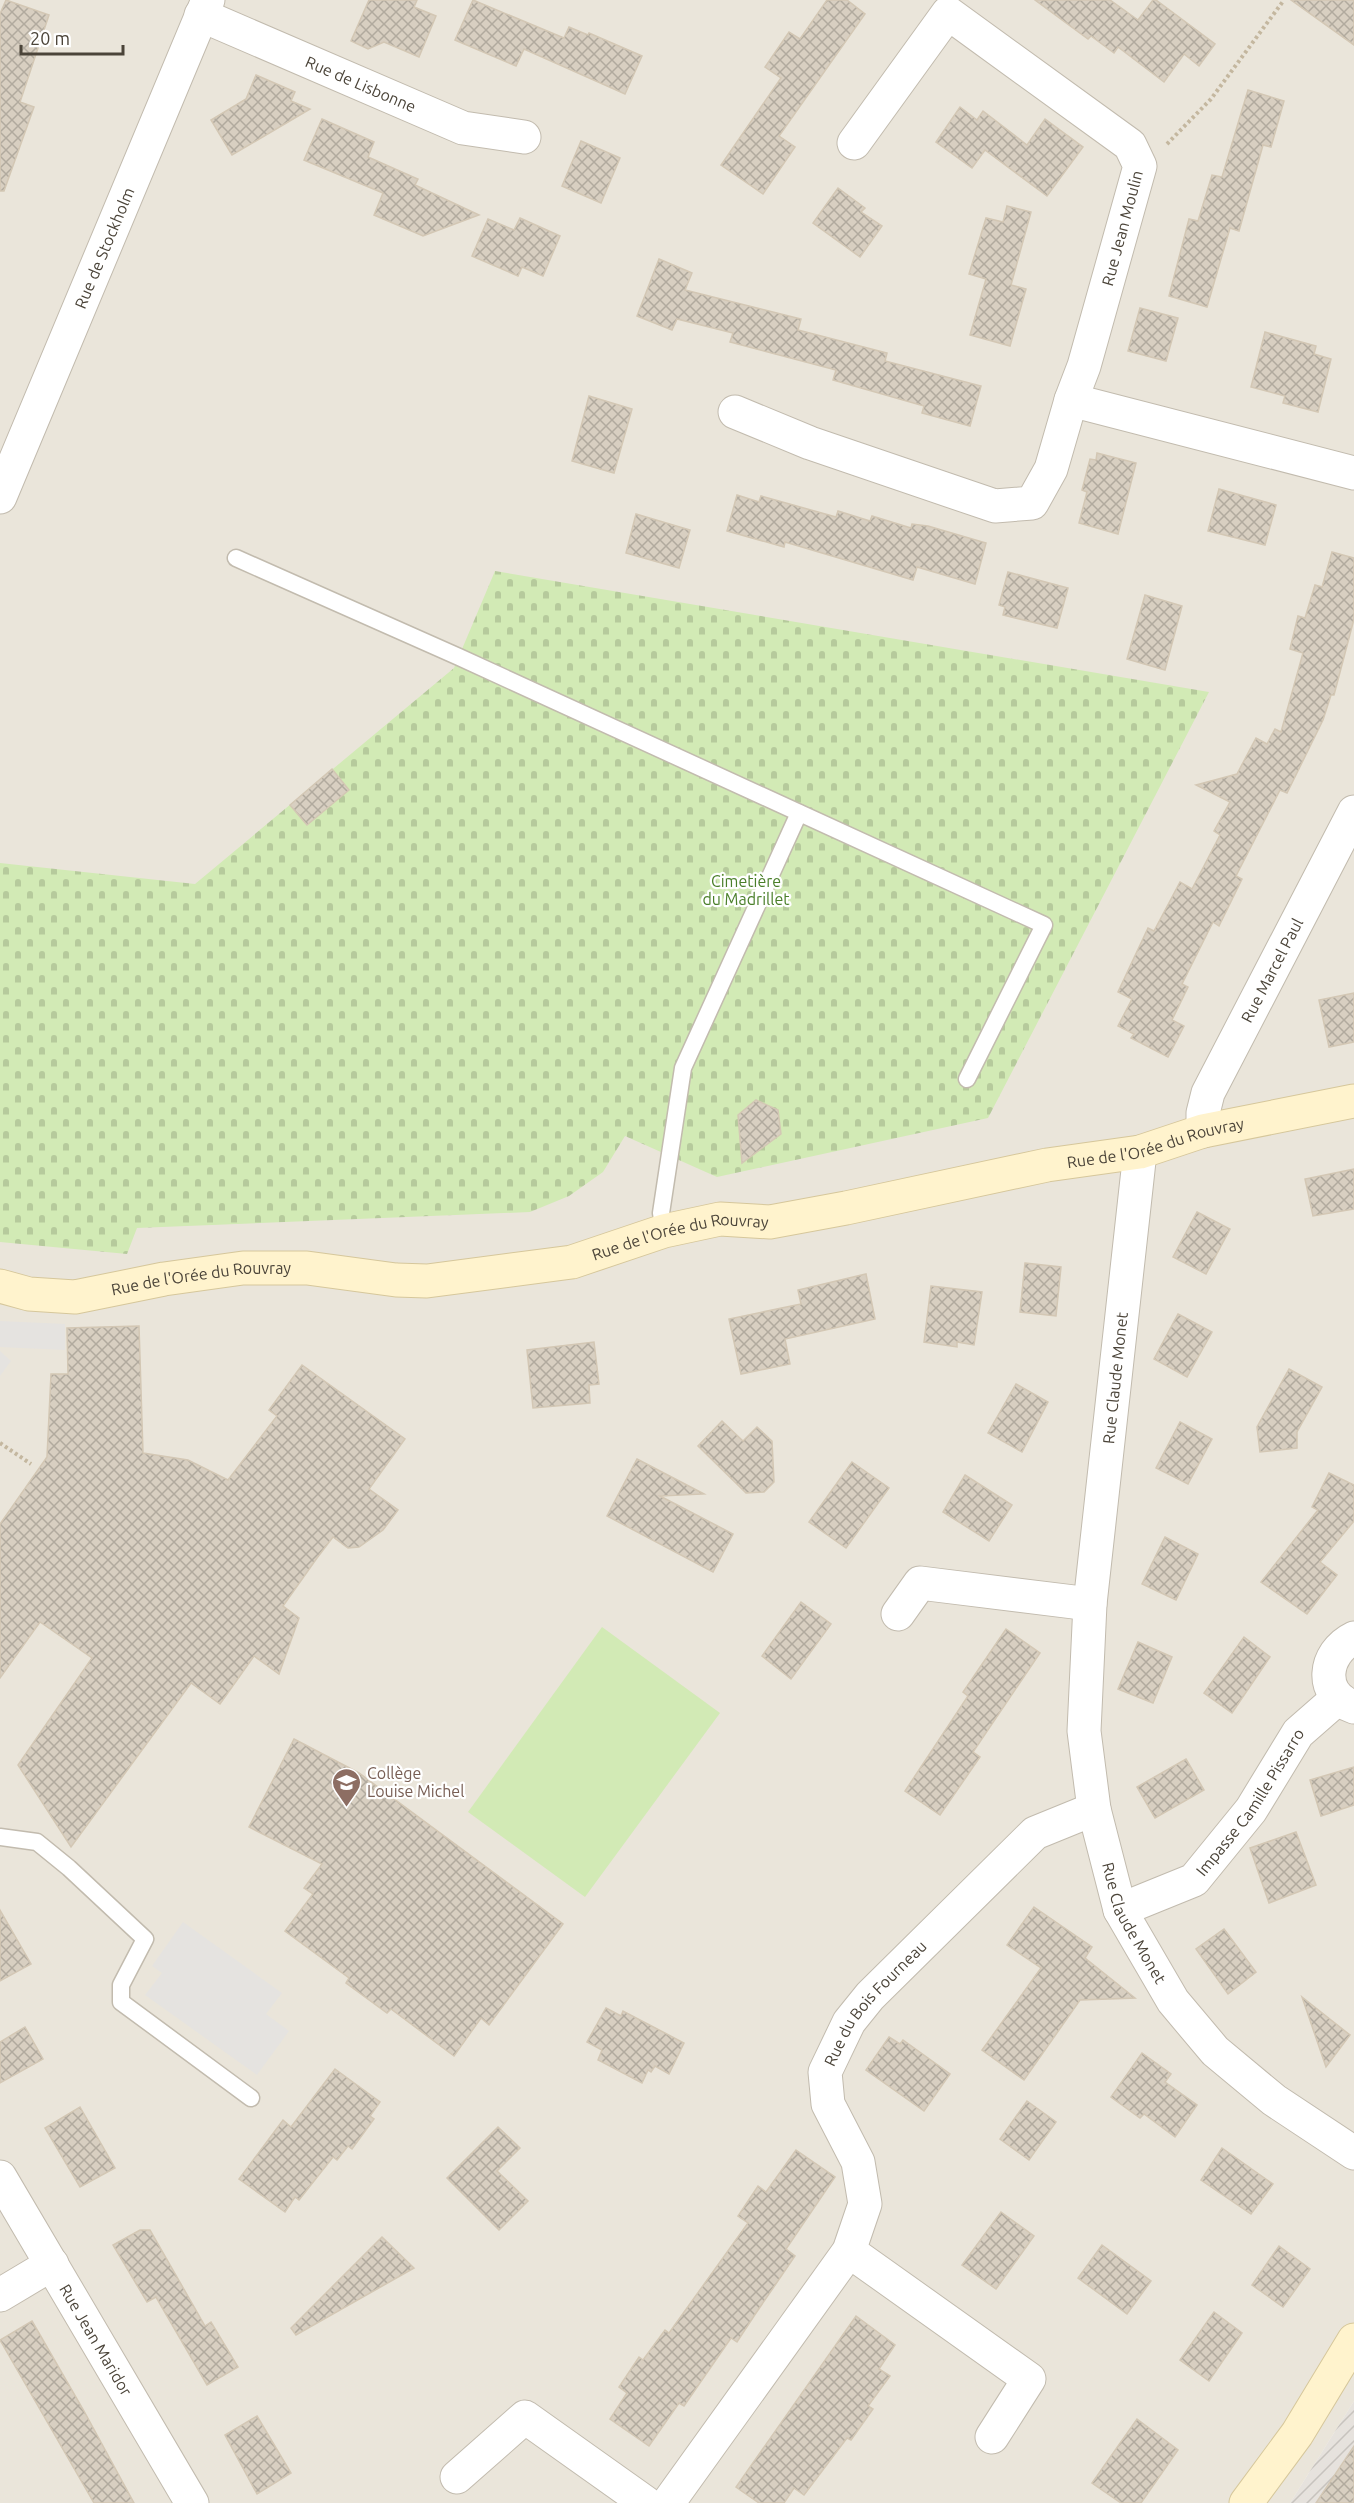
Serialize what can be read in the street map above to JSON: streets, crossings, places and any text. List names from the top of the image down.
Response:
{
  "streets": {
    "street": [
      "Rue de Lisbonne",
      "Rue Jean Moulin",
      "Rue de Stockholm",
      "Rue Marcel Paul",
      "Rue de l'Orée du Rouvray",
      "Rue Claude Monet",
      "Impasse Camille Pissarro",
      "Rue du Bois Fourneau",
      "Rue Jean Maridor"
    ]
  },
  "crossings": [
    ["Rue de Lisbonne", "Rue de Stockholm"],
    ["Rue Marcel Paul", "Rue de l'Orée du Rouvray"],
    ["Rue de l'Orée du Rouvray", "Rue Claude Monet"],
    ["Rue Claude Monet", "Impasse Camille Pissarro"],
    ["Rue Claude Monet", "Rue du Bois Fourneau"]
  ],
  "parks": ["Cimetière du Madrillet"],
  "places": {
    "school or university": ["Collège Louise Michel"]
  },
  "scale_bar": "20 m"
}
